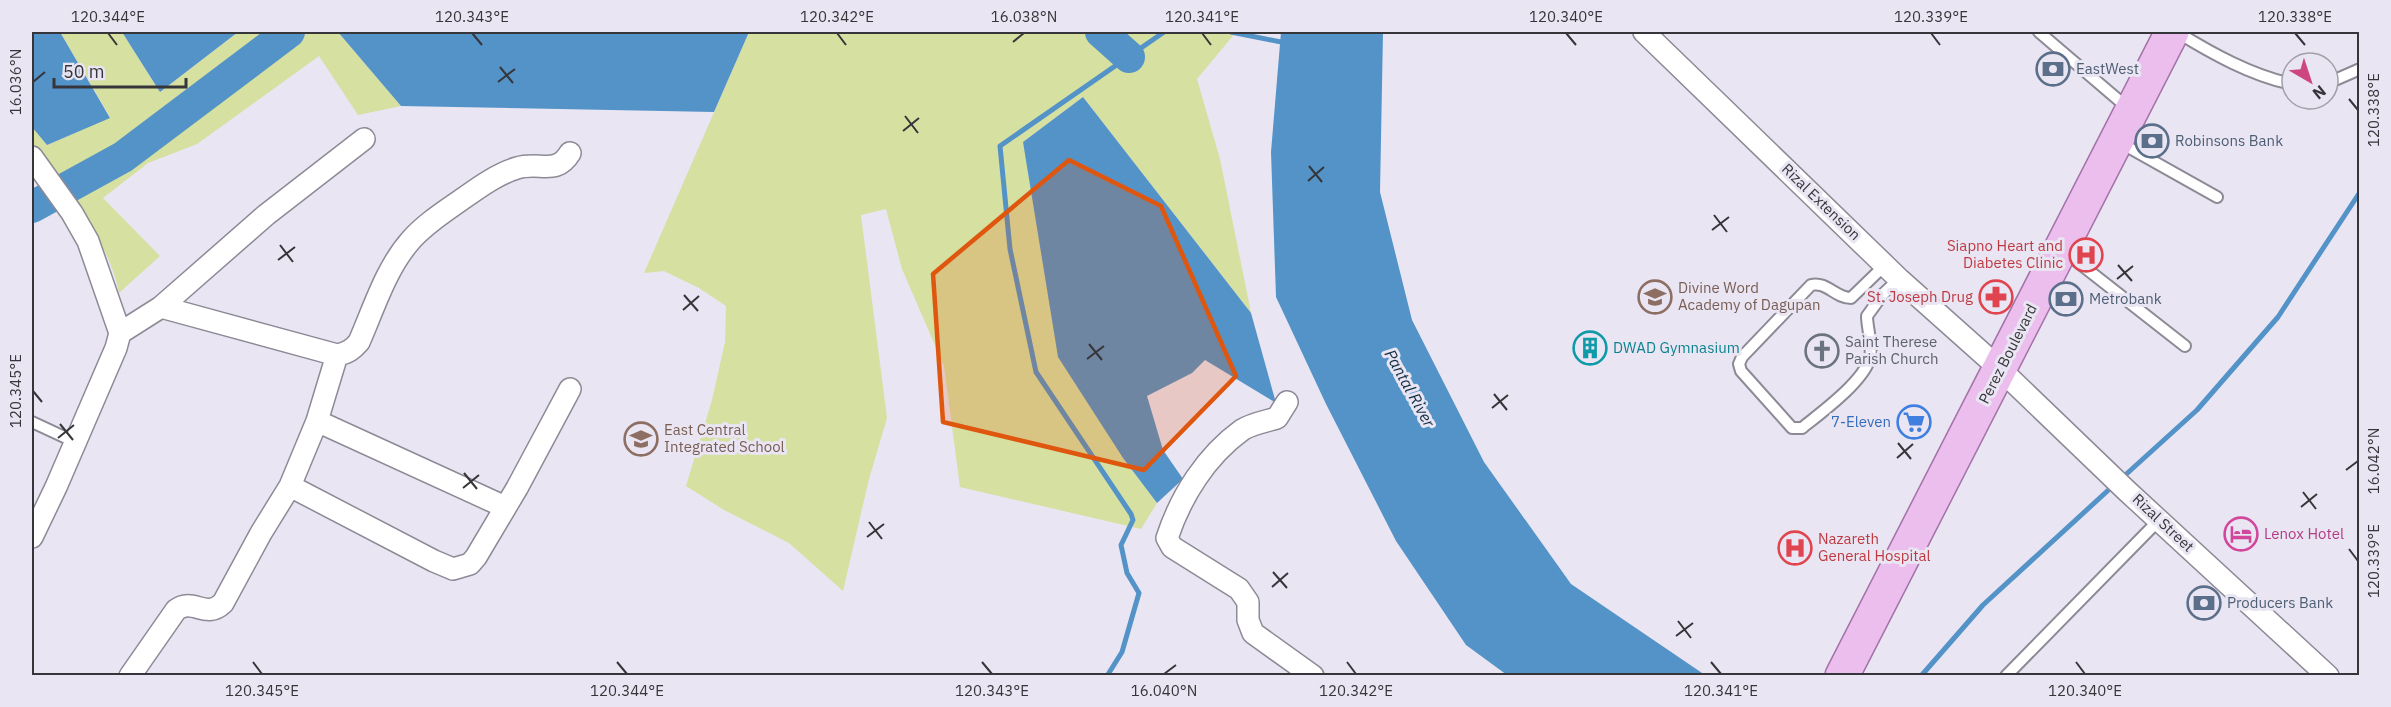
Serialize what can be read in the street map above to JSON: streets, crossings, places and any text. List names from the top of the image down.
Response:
{
  "streets": {
    "main road": ["Perez Boulevard"],
    "street": ["Rizal Extension", "Rizal Street"]
  },
  "crossings": [
    ["Rizal Extension", "Perez Boulevard"],
    ["Rizal Extension", "Rizal Street"],
    ["Perez Boulevard", "Rizal Street"]
  ],
  "water": ["Pantal River"],
  "places": {
    "bank": [
      "EastWest",
      "Robinsons Bank",
      "Metrobank",
      "Producers Bank"
    ],
    "hospital": ["Siapno Heart and Diabetes Clinic", "Nazareth General Hospital"],
    "school or university": ["Divine Word Academy of Dagupan", "East Central Integrated School"],
    "pharmacy": ["St. Joseph Drug"],
    "building": ["DWAD Gymnasium"],
    "church": ["Saint Therese Parish Church"],
    "supermarket": ["7-Eleven"],
    "hotel": ["Lenox Hotel"]
  },
  "scale_bar": "50 m",
  "north": "bottom right",
  "coordinates": [
    "120.344°E",
    "120.343°E",
    "120.342°E",
    "16.038°N",
    "120.341°E",
    "120.340°E",
    "120.339°E",
    "120.338°E",
    "16.036°N",
    "120.345°E",
    "16.042°N",
    "16.040°N"
  ]
}
